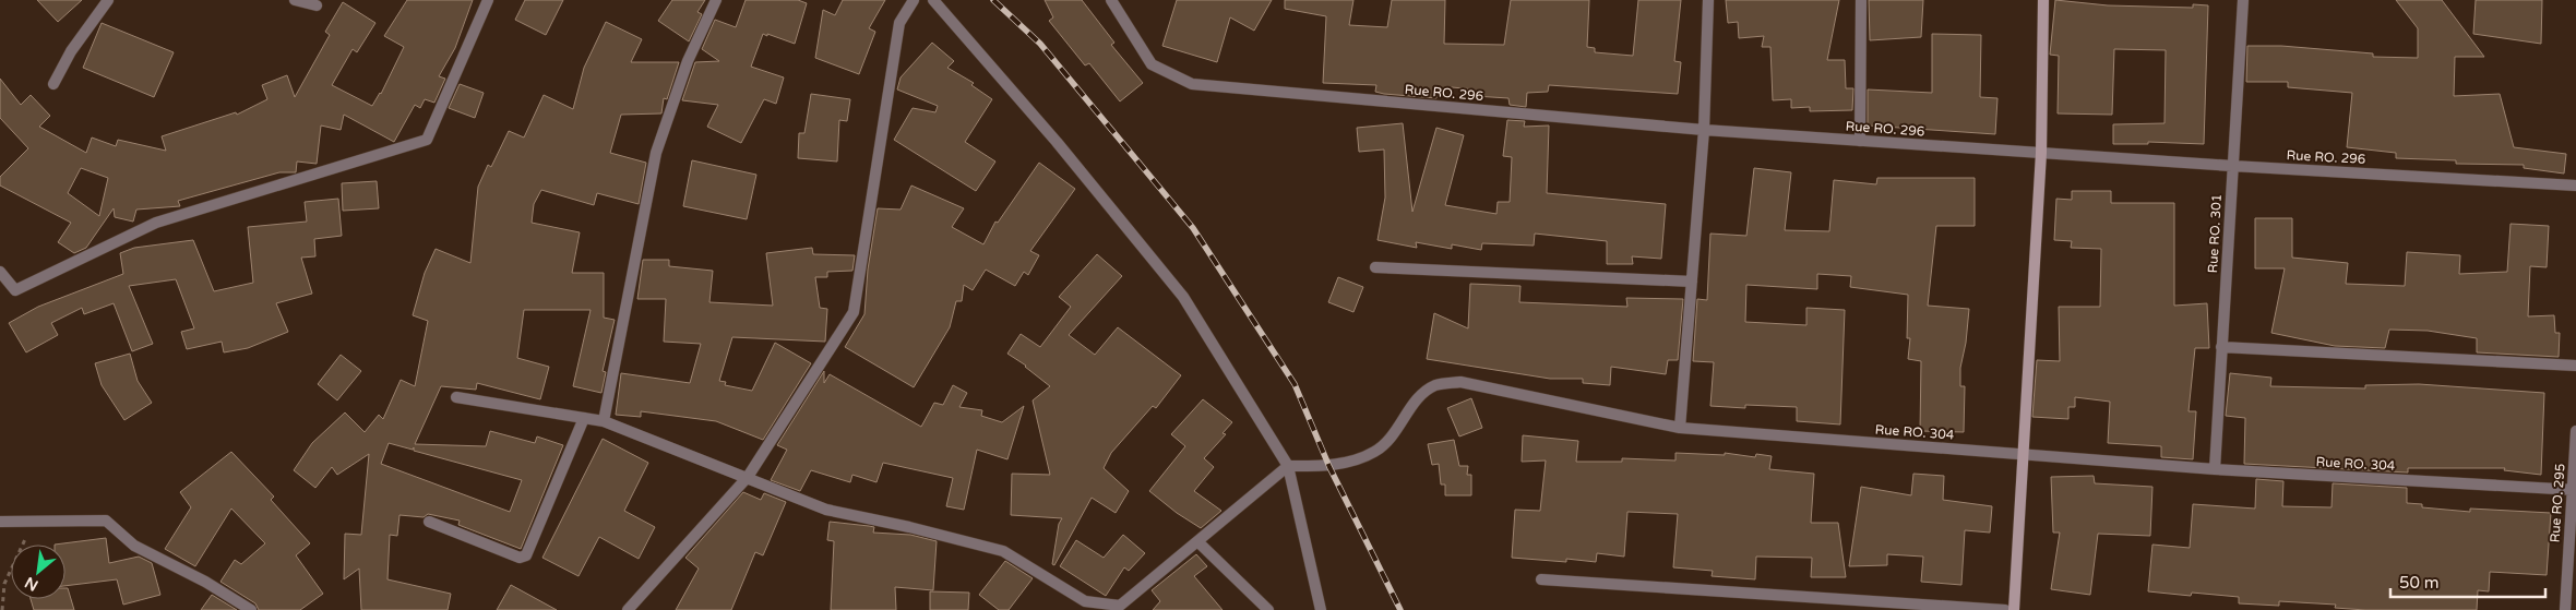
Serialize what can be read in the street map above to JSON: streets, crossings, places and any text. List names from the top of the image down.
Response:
{
  "streets": {
    "street": [
      "Rue RO. 296",
      "Rue RO. 301",
      "Rue RO. 304",
      "Rue RO. 295"
    ]
  },
  "crossings": [
    ["Rue RO. 296", "Rue RO. 301"],
    ["Rue RO. 301", "Rue RO. 304"],
    ["Rue RO. 304", "Rue RO. 295"]
  ],
  "scale_bar": "50 m",
  "north": "bottom left"
}
